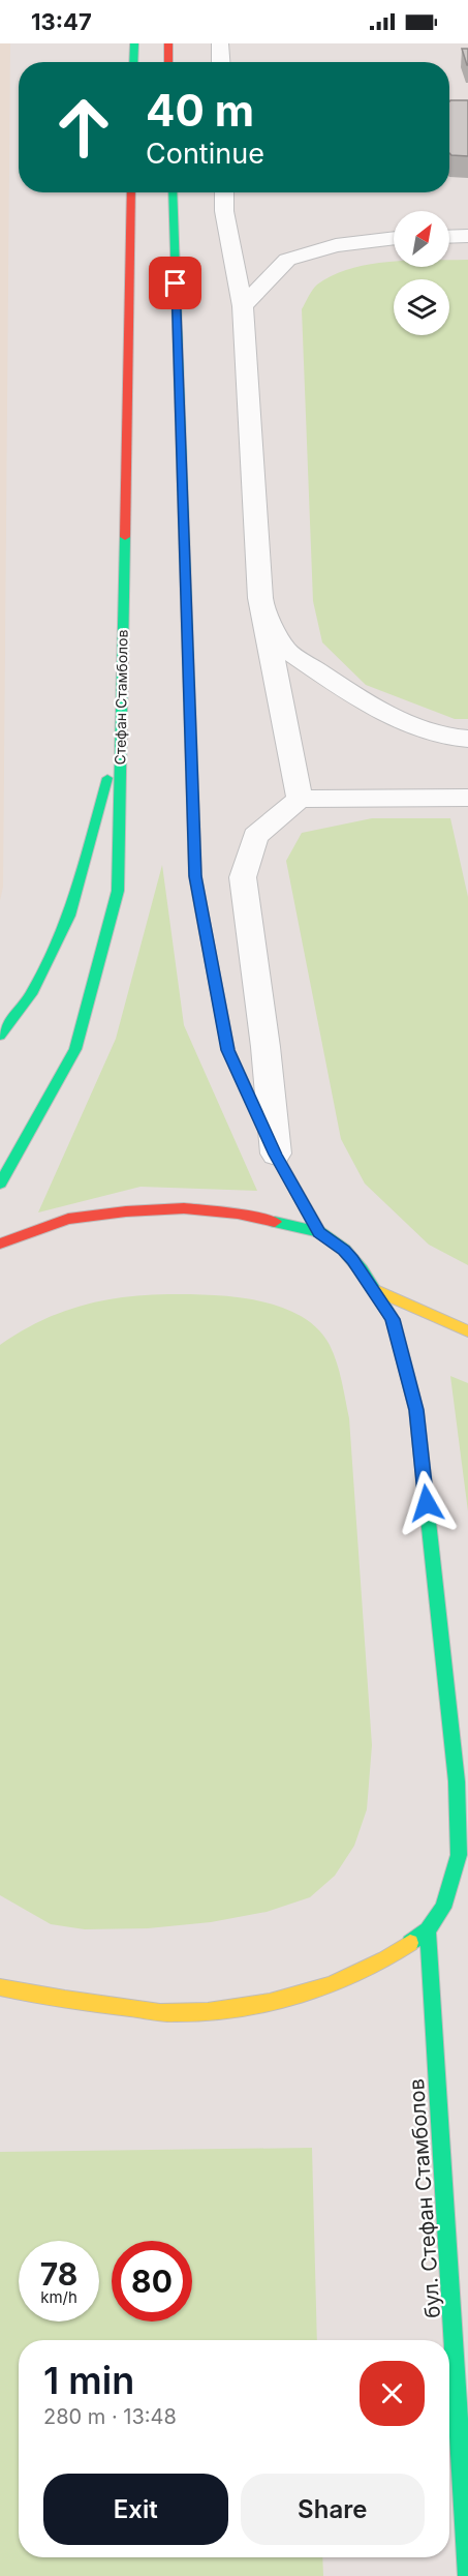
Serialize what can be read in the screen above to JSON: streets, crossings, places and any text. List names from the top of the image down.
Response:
{
  "streets": {
    "main road": ["Стефан Стамболов", "бул. Стефан Стамболов"]
  },
  "north": "top right",
  "page": {
    "status": "13:47",
    "turn": ["40 m", "Continue"],
    "speed": "78 km/h",
    "limit": "80",
    "heading": ["1 min", "280 m · 13:48"],
    "buttons": ["Exit", "Share"]
  }
}
